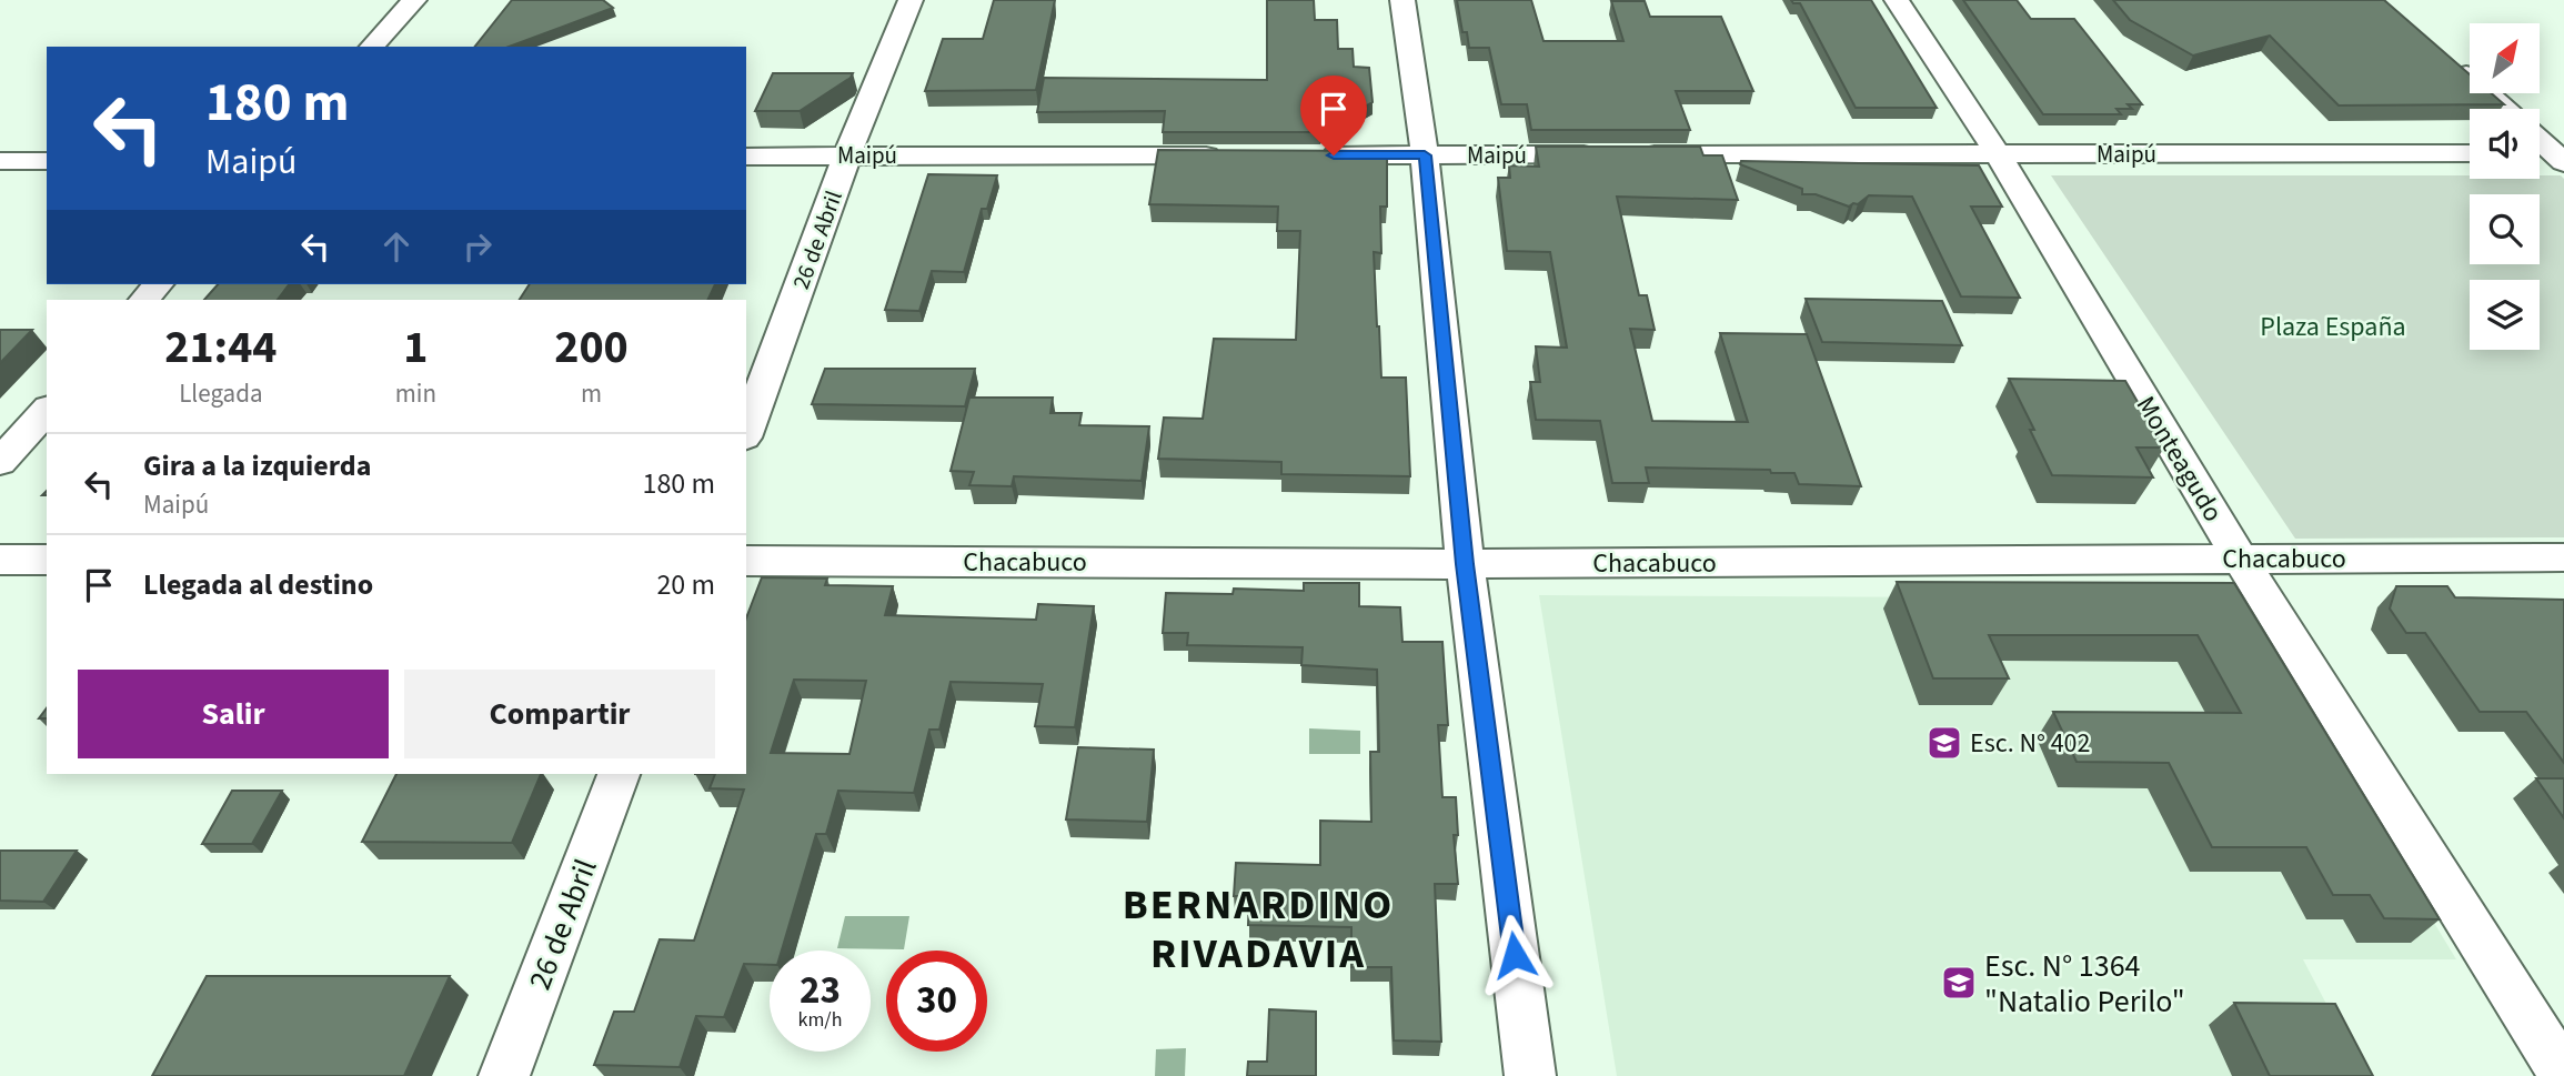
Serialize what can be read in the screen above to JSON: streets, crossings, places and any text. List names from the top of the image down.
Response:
{
  "streets": {
    "street": [
      "Maipú",
      "26 de Abril",
      "Monteagudo",
      "Chacabuco"
    ]
  },
  "crossings": [
    ["Maipú", "26 de Abril"],
    ["Maipú", "Monteagudo"],
    ["Monteagudo", "Chacabuco"]
  ],
  "districts": ["BERNARDINO RIVADAVIA"],
  "parks": ["Plaza España"],
  "places": {
    "school or university": ["Esc. N° 402", "Esc. N° 1364 \"Natalio Perilo\""]
  },
  "north": "top right",
  "page": {
    "turn": ["180 m", "Maipú"],
    "eta": [
      "21:44",
      "Llegada",
      "1",
      "min",
      "200",
      "m"
    ],
    "list": [
      {
        "name": "Gira a la izquierda",
        "note": "Maipú",
        "value": "180 m"
      },
      {
        "name": "Llegada al destino",
        "value": "20 m"
      }
    ],
    "buttons": ["Salir", "Compartir"],
    "speed": "23 km/h",
    "limit": "30"
  }
}
